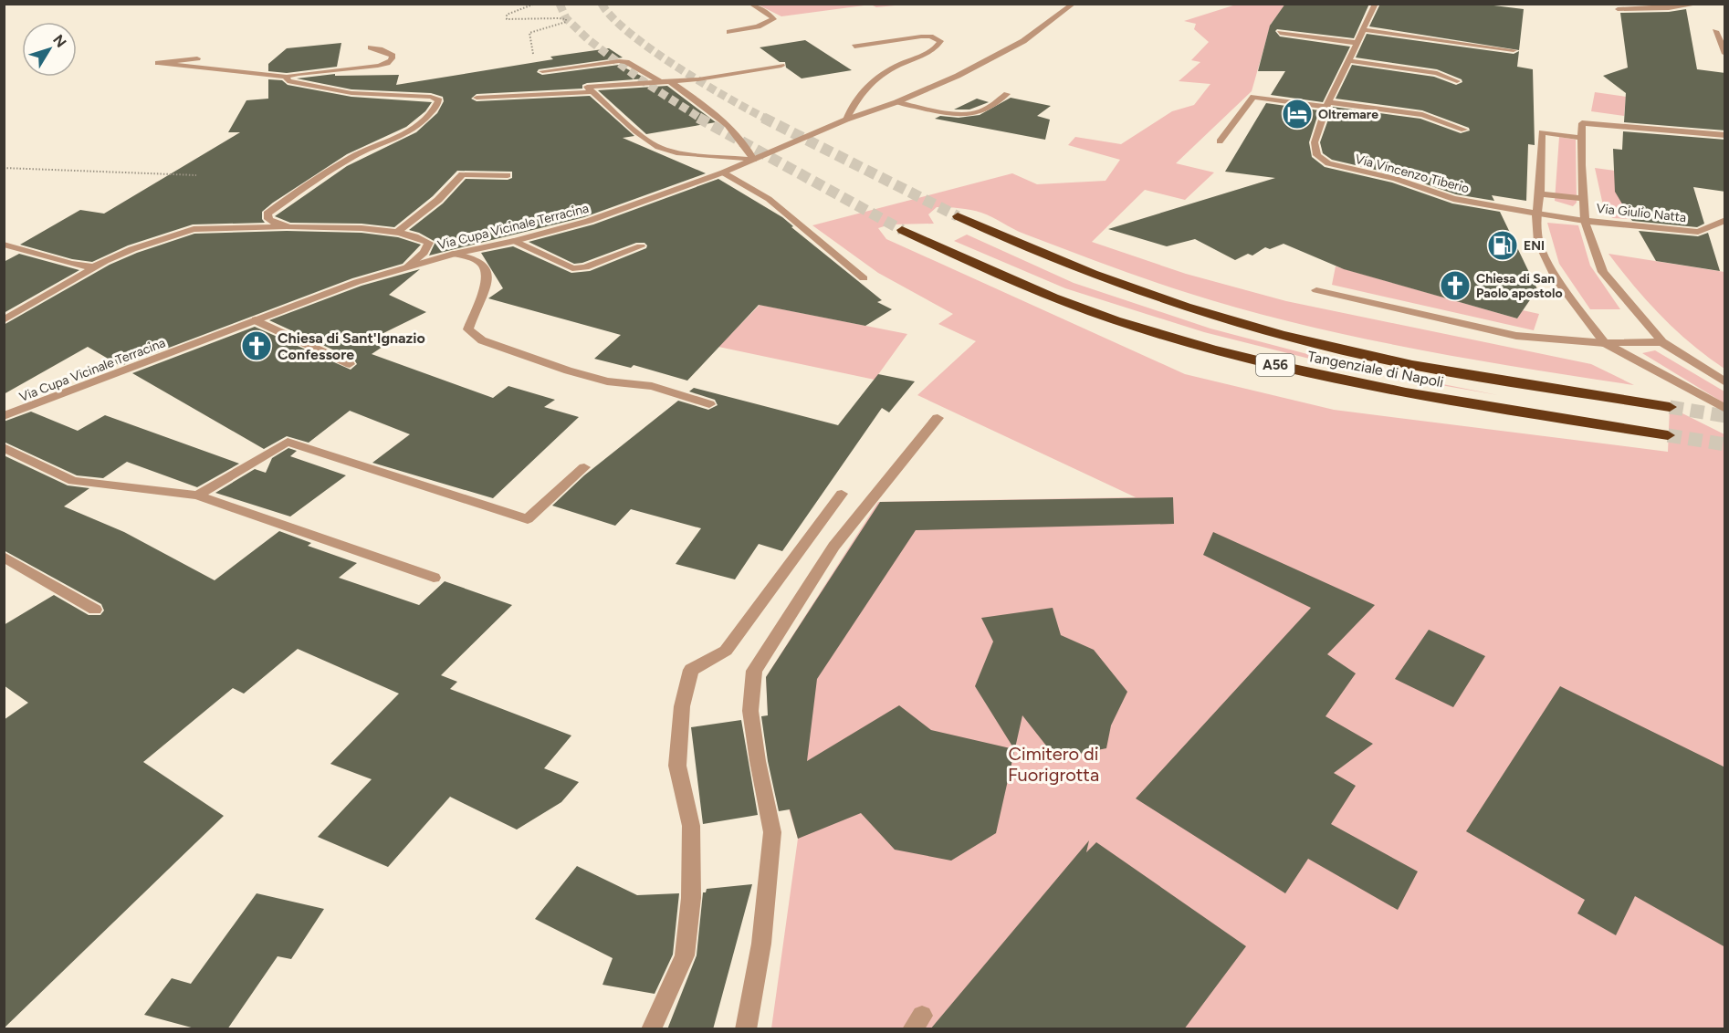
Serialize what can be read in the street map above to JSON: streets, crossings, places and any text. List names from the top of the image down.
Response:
{
  "streets": {
    "highway": ["A56", "Tangenziale di Napoli"],
    "street": ["Via Vincenzo Tiberio", "Via Giulio Natta", "Via Cupa Vicinale Terracina"]
  },
  "crossings": [
    ["Via Vincenzo Tiberio", "Via Giulio Natta"]
  ],
  "parks": ["Cimitero di Fuorigrotta"],
  "places": {
    "hotel": ["Oltremare"],
    "fuel station": ["ENI"],
    "church": ["Chiesa di San Paolo apostolo", "Chiesa di Sant'Ignazio Confessore"]
  },
  "north": "top right"
}
